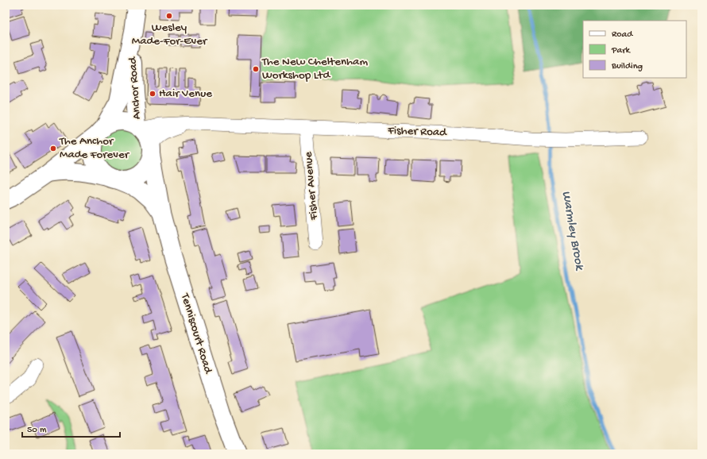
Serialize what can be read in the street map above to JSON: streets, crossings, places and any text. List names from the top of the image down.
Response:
{
  "streets": {
    "street": [
      "Anchor Road",
      "Fisher Road",
      "Fisher Avenue",
      "Tenniscourt Road"
    ]
  },
  "crossings": [
    ["Anchor Road", "Fisher Road"],
    ["Anchor Road", "Tenniscourt Road"],
    ["Fisher Road", "Fisher Avenue"],
    ["Fisher Road", "Tenniscourt Road"]
  ],
  "water": ["Warmley Brook"],
  "places": [
    "Wesley Made-For-Ever",
    "The New Cheltenham Workshop Ltd",
    "Hair Venue",
    "The Anchor Made Forever"
  ],
  "legend": ["Road", "Park", "Building"],
  "scale_bar": "50 m"
}
